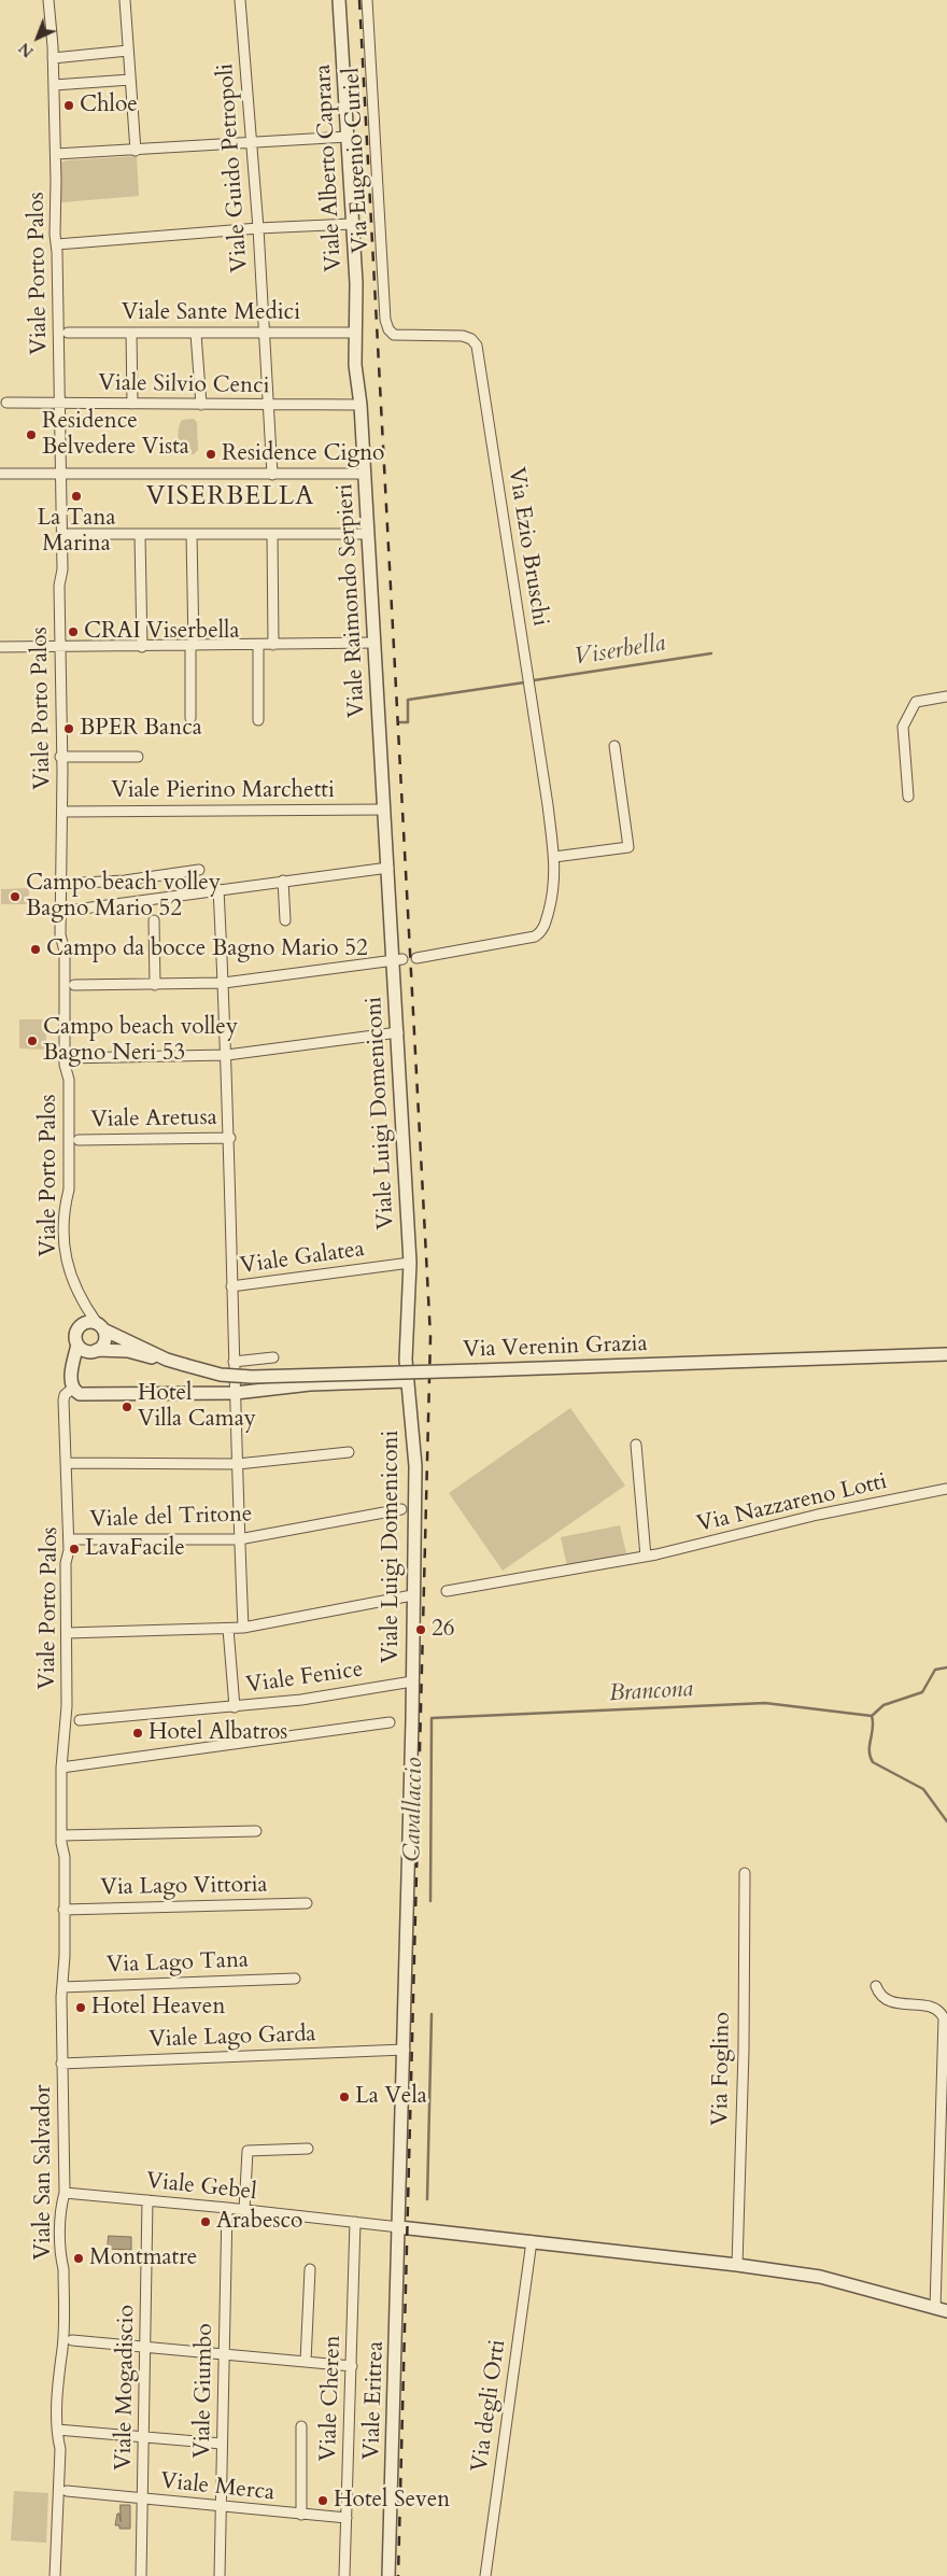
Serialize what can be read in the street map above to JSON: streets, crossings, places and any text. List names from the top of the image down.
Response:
{
  "streets": {
    "street": [
      "Via Eugenio Curiel",
      "Viale Guido Petropoli",
      "Viale Alberto Caprara",
      "Viale Porto Palos",
      "Viale Sante Medici",
      "Viale Silvio Cenci",
      "Via Ezio Bruschi",
      "Viale Raimondo Serpieri",
      "Viale Pierino Marchetti",
      "Viale Luigi Domeniconi",
      "Viale Aretusa",
      "Viale Galatea",
      "Via Verenin Grazia",
      "Via Nazzareno Lotti",
      "Viale del Tritone",
      "Viale Fenice",
      "Via Lago Vittoria",
      "Via Lago Tana",
      "Viale Lago Garda",
      "Via Foglino",
      "Viale San Salvador",
      "Viale Gebel",
      "Viale Mogadiscio",
      "Viale Giumbo",
      "Viale Cheren",
      "Viale Eritrea",
      "Via degli Orti",
      "Viale Merca"
    ]
  },
  "crossings": [
    ["Via Eugenio Curiel", "Via Ezio Bruschi"],
    ["Viale Guido Petropoli", "Viale Sante Medici"],
    ["Viale Guido Petropoli", "Viale Silvio Cenci"],
    ["Viale Alberto Caprara", "Viale Sante Medici"],
    ["Viale Alberto Caprara", "Viale Raimondo Serpieri"],
    ["Viale Porto Palos", "Viale Silvio Cenci"],
    ["Viale Porto Palos", "Viale Pierino Marchetti"],
    ["Viale Porto Palos", "Via Verenin Grazia"],
    ["Viale Porto Palos", "Viale del Tritone"],
    ["Viale Porto Palos", "Viale San Salvador"],
    ["Viale Sante Medici", "Viale Raimondo Serpieri"],
    ["Viale Silvio Cenci", "Viale Raimondo Serpieri"],
    ["Viale Raimondo Serpieri", "Viale Pierino Marchetti"],
    ["Viale Raimondo Serpieri", "Viale Luigi Domeniconi"],
    ["Viale Luigi Domeniconi", "Viale Galatea"],
    ["Viale Luigi Domeniconi", "Viale Fenice"],
    ["Viale Luigi Domeniconi", "Viale Lago Garda"],
    ["Viale Luigi Domeniconi", "Viale Gebel"],
    ["Viale Luigi Domeniconi", "Viale Eritrea"],
    ["Via Lago Vittoria", "Viale San Salvador"],
    ["Via Lago Tana", "Viale San Salvador"],
    ["Viale Lago Garda", "Viale San Salvador"],
    ["Viale San Salvador", "Viale Gebel"],
    ["Viale Gebel", "Viale Mogadiscio"],
    ["Viale Gebel", "Viale Giumbo"],
    ["Viale Gebel", "Viale Cheren"],
    ["Viale Gebel", "Viale Eritrea"],
    ["Viale Mogadiscio", "Viale Merca"],
    ["Viale Giumbo", "Viale Merca"],
    ["Viale Cheren", "Viale Merca"]
  ],
  "districts": ["VISERBELLA"],
  "water": ["Viserbella", "Brancona", "Cavallaccio"],
  "places": [
    "Chloe",
    "Residence Belvedere Vista",
    "Residence Cigno",
    "La Tana Marina",
    "CRAI Viserbella",
    "BPER Banca",
    "Campo beach volley Bagno Mario 52",
    "Campo da bocce Bagno Mario 52",
    "Campo beach volley Bagno Neri 53",
    "Hotel Villa Camay",
    "LavaFacile",
    "26",
    "Hotel Albatros",
    "Hotel Heaven",
    "La Vela",
    "Arabesco",
    "Montmatre",
    "Hotel Seven"
  ],
  "north": "bottom left"
}
